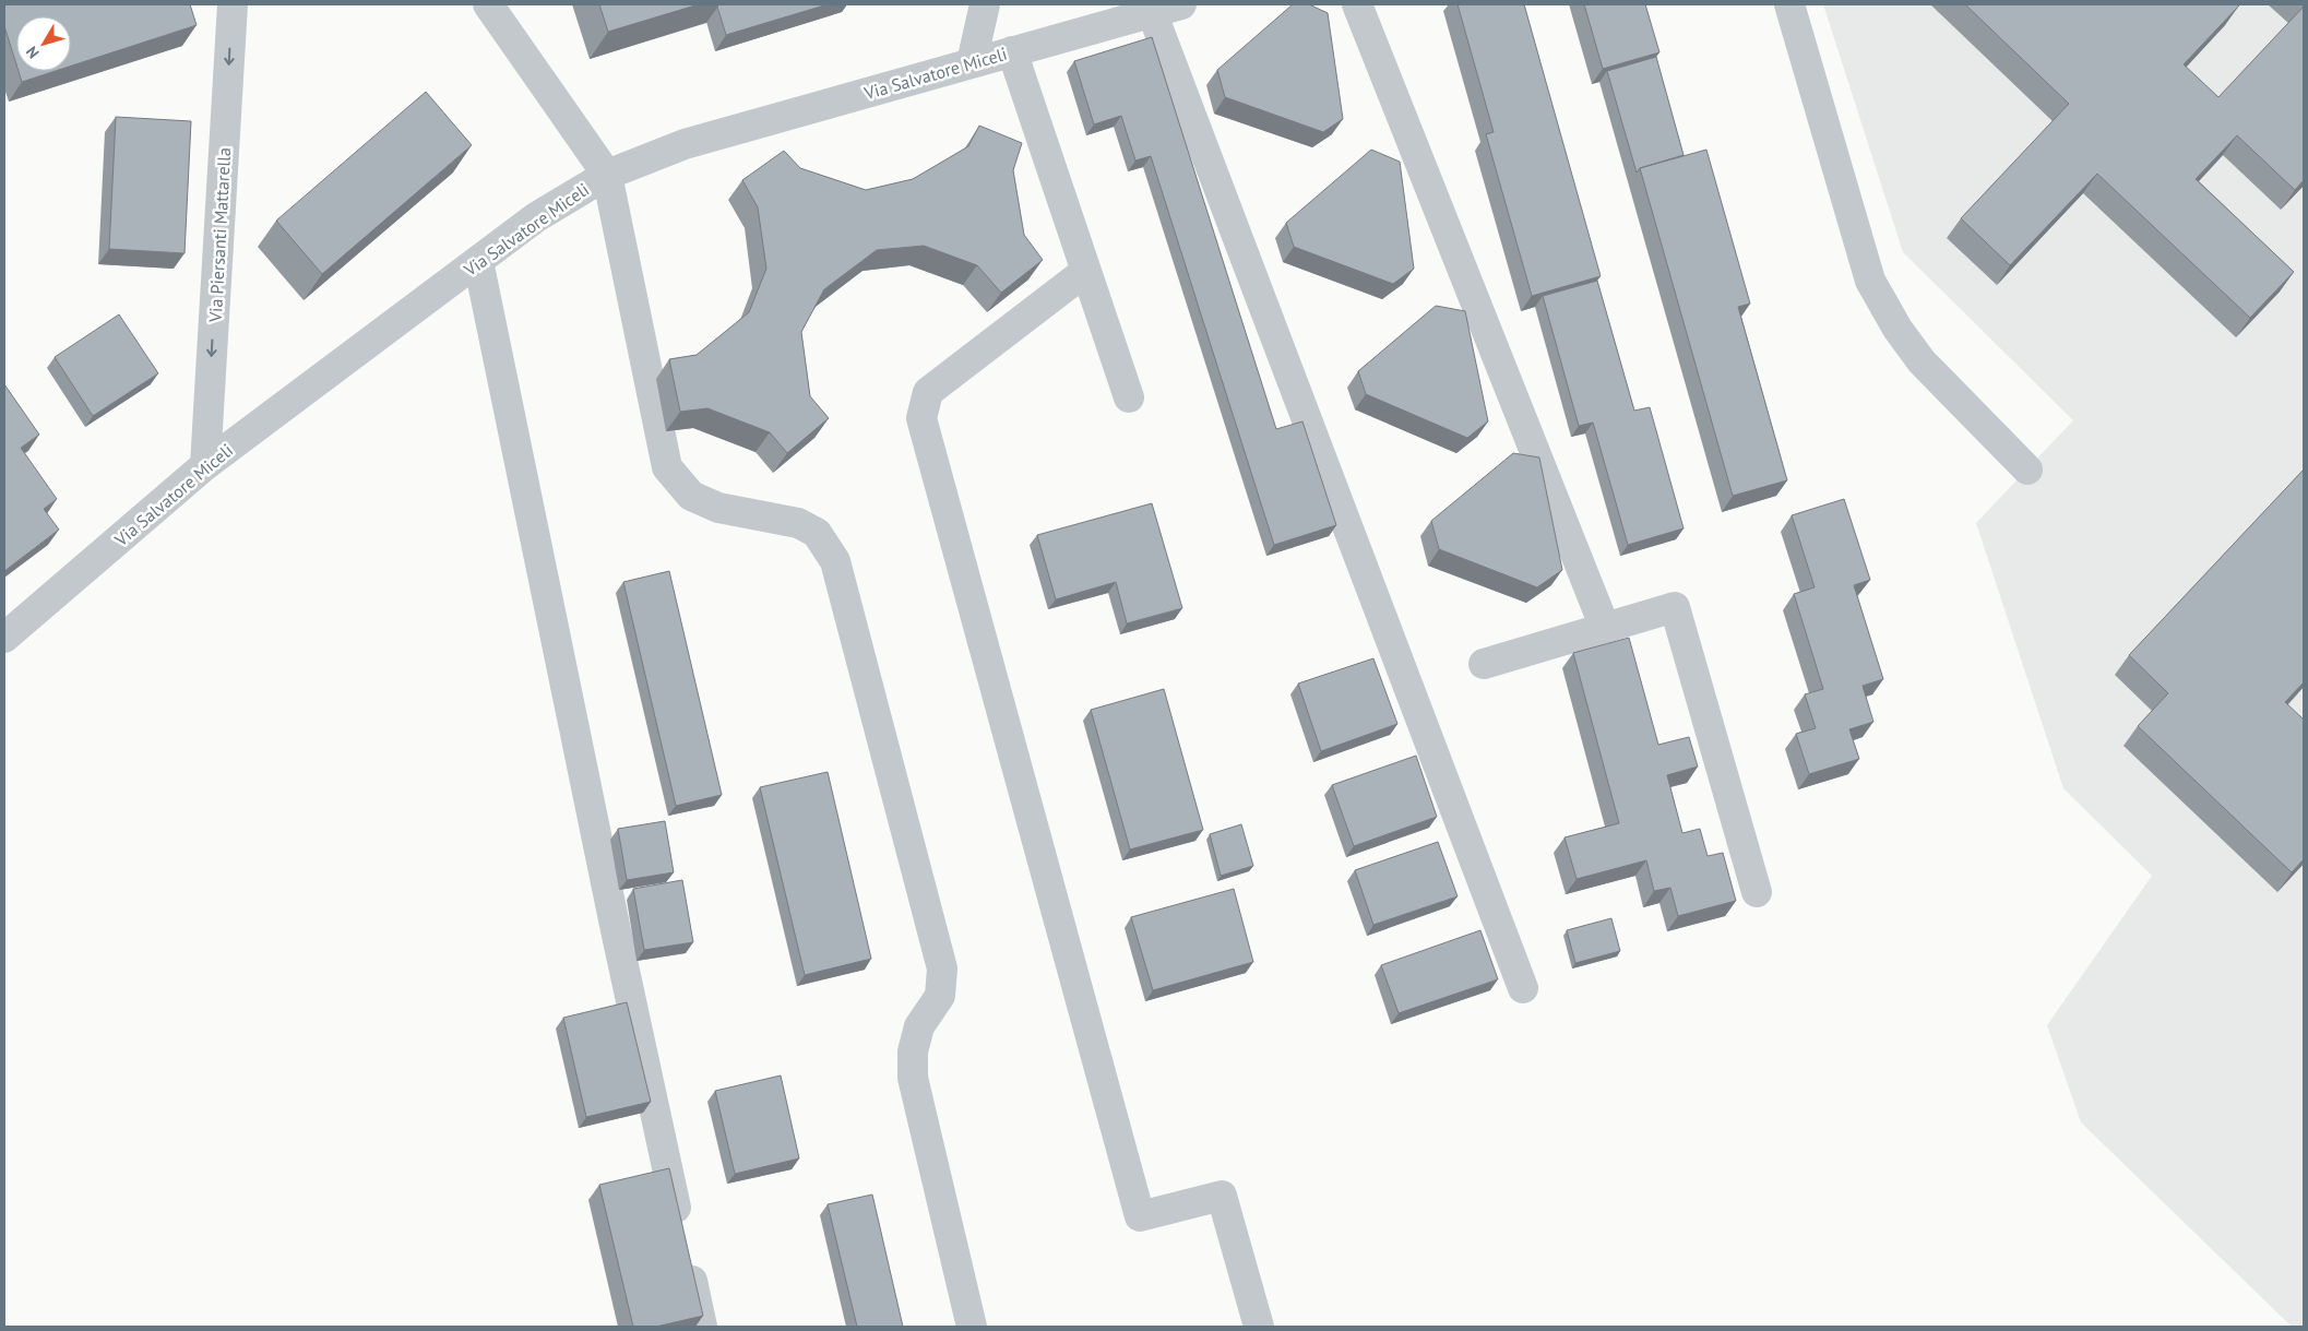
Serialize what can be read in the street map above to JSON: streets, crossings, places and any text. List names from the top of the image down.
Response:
{
  "streets": {
    "street": ["Via Salvatore Miceli", "Via Piersanti Mattarella"]
  },
  "crossings": [
    ["Via Salvatore Miceli", "Via Piersanti Mattarella"]
  ],
  "one_way": ["Via Piersanti Mattarella"],
  "north": "bottom left"
}
